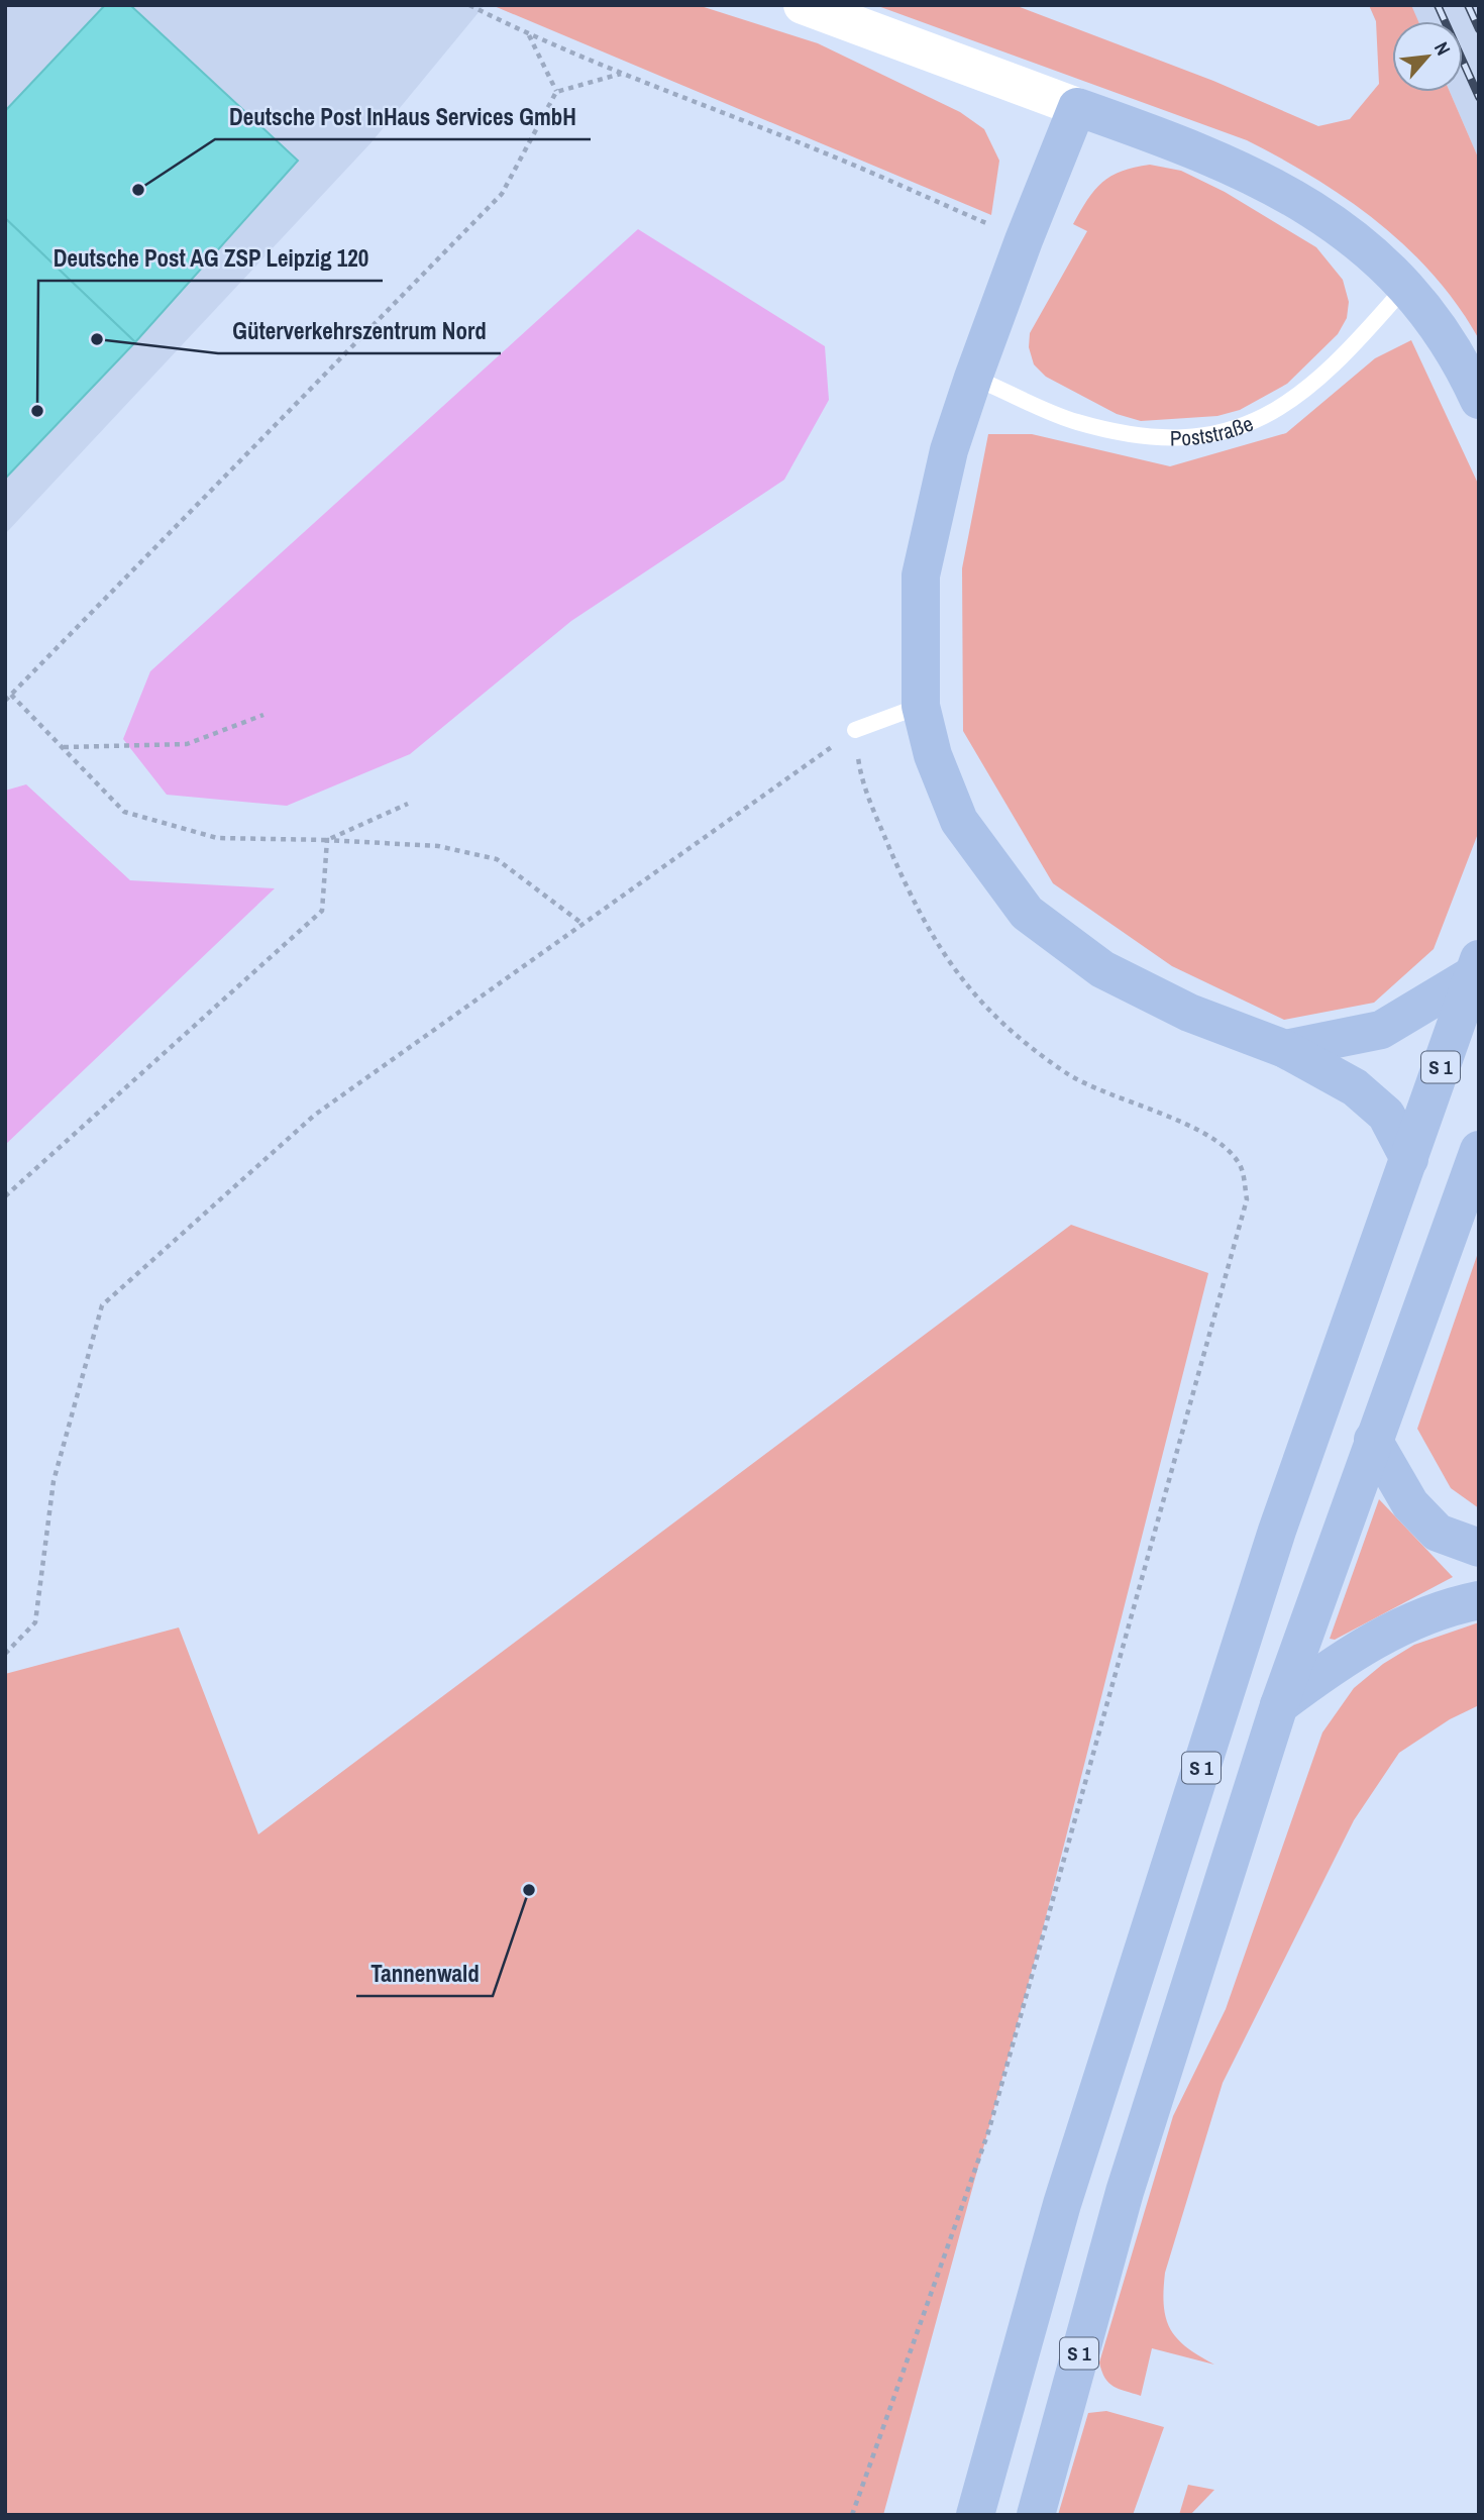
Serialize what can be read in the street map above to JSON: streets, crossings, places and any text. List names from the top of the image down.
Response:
{
  "streets": {
    "main road": ["S 1"],
    "lane": ["Poststraße"]
  },
  "places": [
    "Deutsche Post InHaus Services GmbH",
    "Güterverkehrszentrum Nord",
    "Deutsche Post AG ZSP Leipzig 120",
    "Tannenwald"
  ],
  "north": "top right"
}
